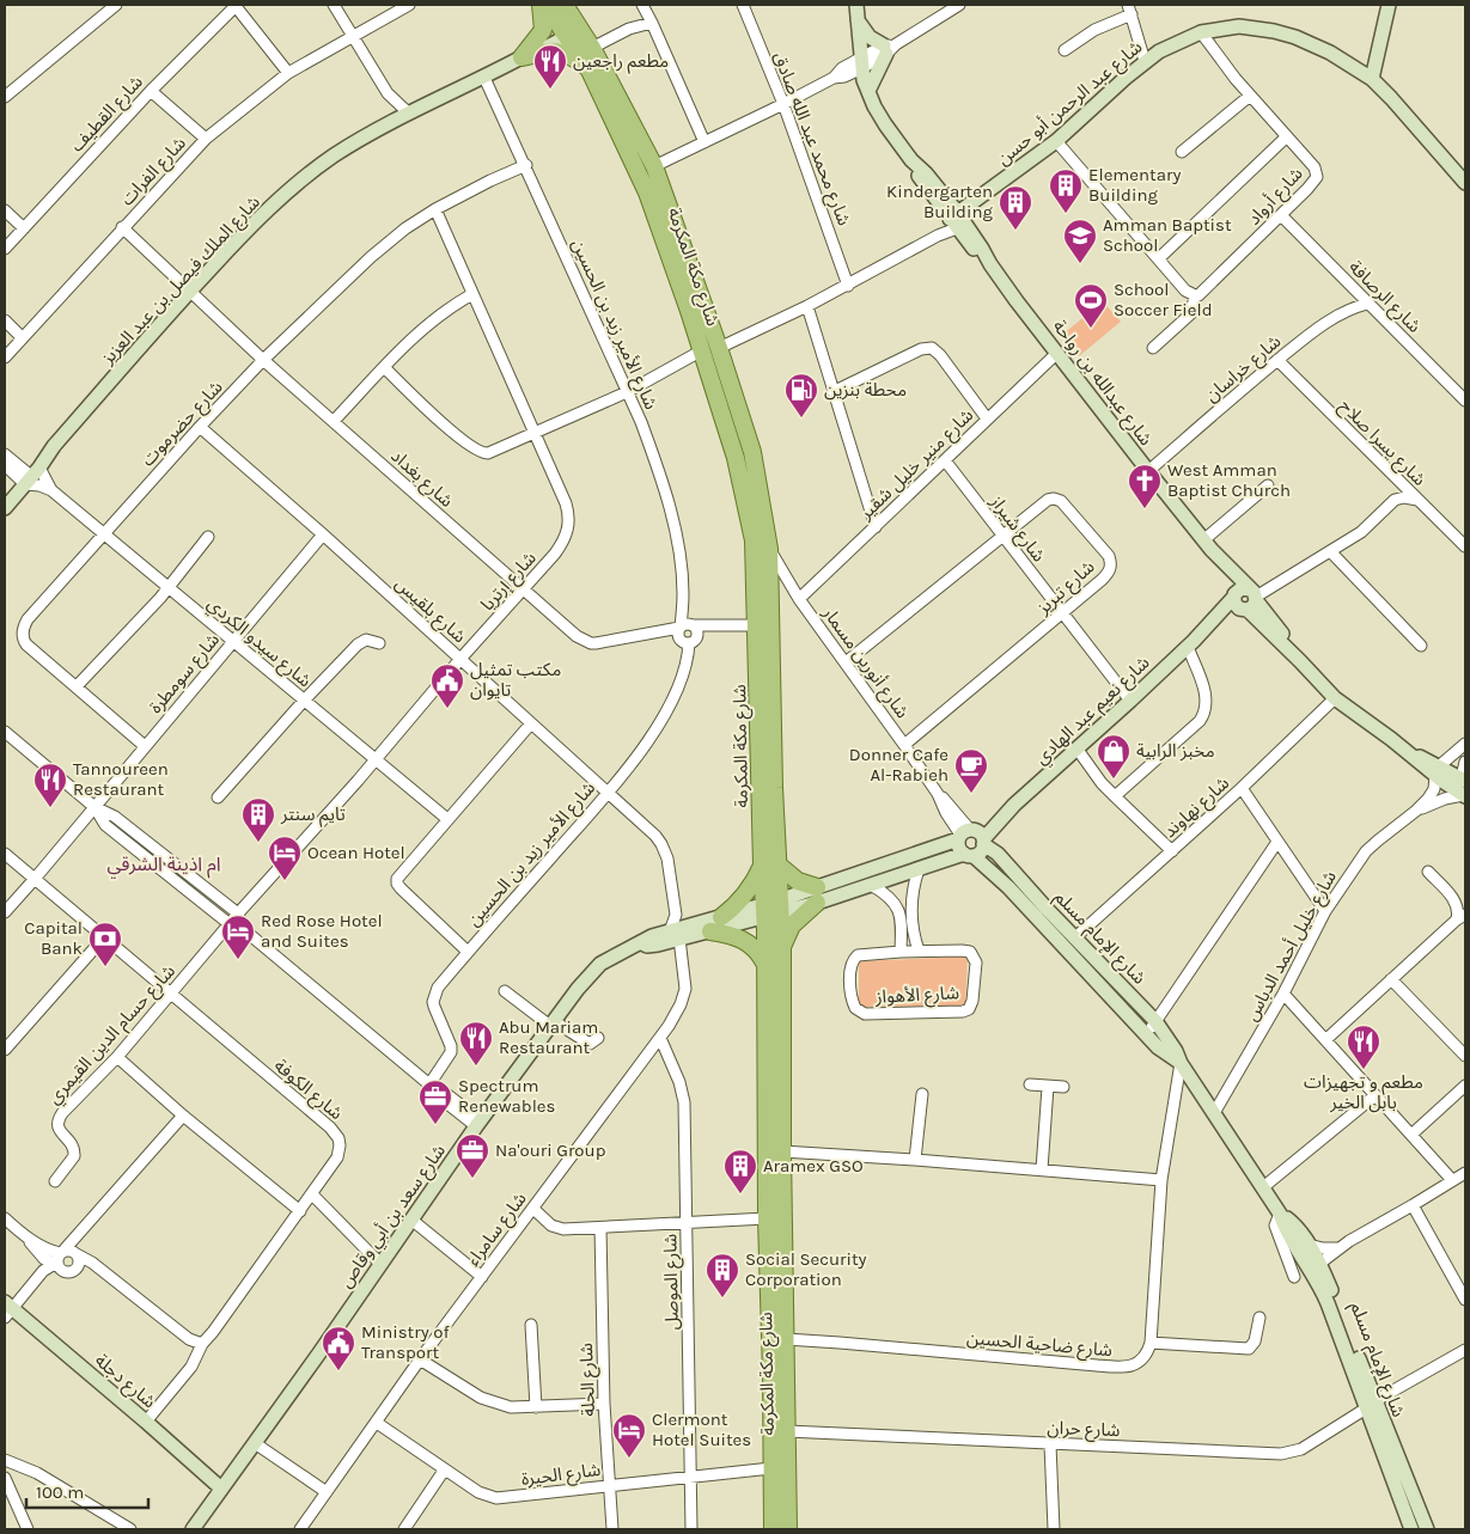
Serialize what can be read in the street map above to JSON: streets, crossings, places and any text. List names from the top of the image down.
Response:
{
  "streets": {
    "main road": ["شارع مكة المكرمة"],
    "street": [
      "شارع عبد الرحمن أبو حسن",
      "شارع القطيف",
      "شارع محمد عبد الله صادق",
      "شارع الفرات",
      "شارع أرواد",
      "شارع الملك فيصل بن عبد العزيز",
      "شارع الرصافة",
      "شارع الأمير زيد بن الحسين",
      "شارع خراسان",
      "شارع عبدالله بن رواحة",
      "شارع حضرموت",
      "شارع يسرا صلاح",
      "شارع منير خليل شقير",
      "شارع بغداد",
      "شارع شيراز",
      "شارع إرتريا",
      "شارع تبريز",
      "شارع بلقيس",
      "شارع سيدو الكردي",
      "شارع أنورين مسمار",
      "شارع سومطرة",
      "شارع نعيم عبد الهادي",
      "شارع نهاوند",
      "شارع الإمام مسلم",
      "شارع خليل أحمد الدباس",
      "شارع الأهواز",
      "شارع حسام الدين القيمري",
      "شارع الكوفة",
      "شارع سعد بن أبي وقاص",
      "شارع سامراء",
      "شارع الموصل",
      "شارع ضاحية الحسين",
      "شارع الحلة",
      "شارع دجلة",
      "شارع حران",
      "شارع الحيرة"
    ]
  },
  "crossings": [
    ["شارع عبد الرحمن أبو حسن", "شارع أرواد"],
    ["شارع عبد الرحمن أبو حسن", "شارع عبدالله بن رواحة"],
    ["شارع الفرات", "شارع بغداد"],
    ["شارع أرواد", "شارع الرصافة"],
    ["شارع مكة المكرمة", "شارع الملك فيصل بن عبد العزيز"],
    ["شارع مكة المكرمة", "شارع بغداد"],
    ["شارع مكة المكرمة", "شارع أنورين مسمار"],
    ["شارع مكة المكرمة", "شارع نعيم عبد الهادي"],
    ["شارع مكة المكرمة", "شارع سعد بن أبي وقاص"],
    ["شارع مكة المكرمة", "شارع ضاحية الحسين"],
    ["شارع مكة المكرمة", "شارع حران"],
    ["شارع مكة المكرمة", "شارع الحيرة"],
    ["شارع الملك فيصل بن عبد العزيز", "شارع الأمير زيد بن الحسين"],
    ["شارع الملك فيصل بن عبد العزيز", "شارع بغداد"],
    ["شارع الملك فيصل بن عبد العزيز", "شارع سيدو الكردي"],
    ["شارع الرصافة", "شارع خراسان"],
    ["شارع الأمير زيد بن الحسين", "شارع حضرموت"],
    ["شارع الأمير زيد بن الحسين", "شارع بغداد"],
    ["شارع الأمير زيد بن الحسين", "شارع بلقيس"],
    ["شارع خراسان", "شارع عبدالله بن رواحة"],
    ["شارع خراسان", "شارع يسرا صلاح"],
    ["شارع عبدالله بن رواحة", "شارع منير خليل شقير"],
    ["شارع عبدالله بن رواحة", "شارع نعيم عبد الهادي"],
    ["شارع عبدالله بن رواحة", "شارع نهاوند"],
    ["شارع عبدالله بن رواحة", "شارع خليل أحمد الدباس"],
    ["شارع حضرموت", "شارع بغداد"],
    ["شارع حضرموت", "شارع إرتريا"],
    ["شارع حضرموت", "شارع بلقيس"],
    ["شارع حضرموت", "شارع سيدو الكردي"],
    ["شارع حضرموت", "شارع سومطرة"],
    ["شارع منير خليل شقير", "شارع شيراز"],
    ["شارع منير خليل شقير", "شارع أنورين مسمار"],
    ["شارع بغداد", "شارع إرتريا"],
    ["شارع شيراز", "شارع تبريز"],
    ["شارع شيراز", "شارع نعيم عبد الهادي"],
    ["شارع إرتريا", "شارع بلقيس"],
    ["شارع إرتريا", "شارع سيدو الكردي"],
    ["شارع إرتريا", "شارع حسام الدين القيمري"],
    ["شارع تبريز", "شارع أنورين مسمار"],
    ["شارع بلقيس", "شارع سومطرة"],
    ["شارع بلقيس", "شارع سعد بن أبي وقاص"],
    ["شارع بلقيس", "شارع سامراء"],
    ["شارع سيدو الكردي", "شارع سومطرة"],
    ["شارع أنورين مسمار", "شارع نعيم عبد الهادي"],
    ["شارع أنورين مسمار", "شارع الإمام مسلم"],
    ["شارع سومطرة", "شارع الكوفة"],
    ["شارع نعيم عبد الهادي", "شارع الإمام مسلم"],
    ["شارع نعيم عبد الهادي", "شارع سعد بن أبي وقاص"],
    ["شارع نهاوند", "شارع الإمام مسلم"],
    ["شارع الإمام مسلم", "شارع خليل أحمد الدباس"],
    ["شارع الإمام مسلم", "شارع حران"],
    ["شارع حسام الدين القيمري", "شارع الكوفة"],
    ["شارع الكوفة", "شارع دجلة"],
    ["شارع سعد بن أبي وقاص", "شارع سامراء"],
    ["شارع سعد بن أبي وقاص", "شارع دجلة"],
    ["شارع سامراء", "شارع الموصل"],
    ["شارع سامراء", "شارع الحيرة"],
    ["شارع الموصل", "شارع الحيرة"],
    ["شارع الحلة", "شارع الحيرة"]
  ],
  "districts": ["ام اذينة الشرقي"],
  "places": {
    "restaurant": [
      "مطعم راجعين",
      "Tannoureen Restaurant",
      "Abu Mariam Restaurant",
      "مطعم و تجهيزات بابل الخير"
    ],
    "building": [
      "Elementary Building",
      "Kindergarten Building",
      "تايم سنتر",
      "Aramex GSO",
      "Social Security Corporation"
    ],
    "school or university": ["Amman Baptist School"],
    "sports": ["School Soccer Field"],
    "fuel station": ["محطة بنزين"],
    "church": ["West Amman Baptist Church"],
    "public building": ["مكتب تمثيل تايوان", "Ministry of Transport"],
    "shop": ["مخبز الرابية"],
    "cafe": ["Donner Cafe Al-Rabieh"],
    "hotel": ["Ocean Hotel", "Red Rose Hotel and Suites", "Clermont Hotel Suites"],
    "bank": ["Capital Bank"],
    "office": ["Spectrum Renewables", "Na'ouri Group"]
  },
  "scale_bar": "100 m"
}
